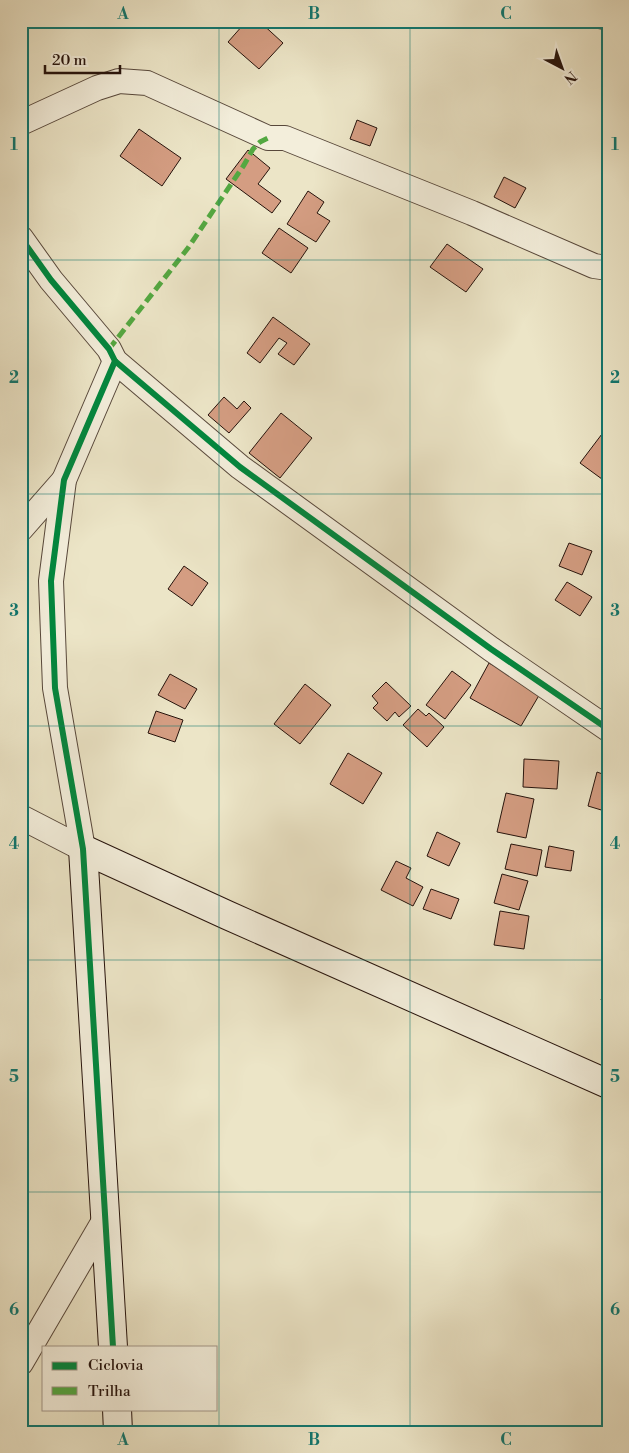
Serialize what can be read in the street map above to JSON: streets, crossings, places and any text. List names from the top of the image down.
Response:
{
  "legend": ["Ciclovia", "Trilha"],
  "scale_bar": "20 m",
  "north": "bottom right",
  "grid": {
    "columns": ["A", "B", "C"],
    "rows": [
      "1",
      "2",
      "3",
      "4",
      "5",
      "6"
    ]
  }
}
